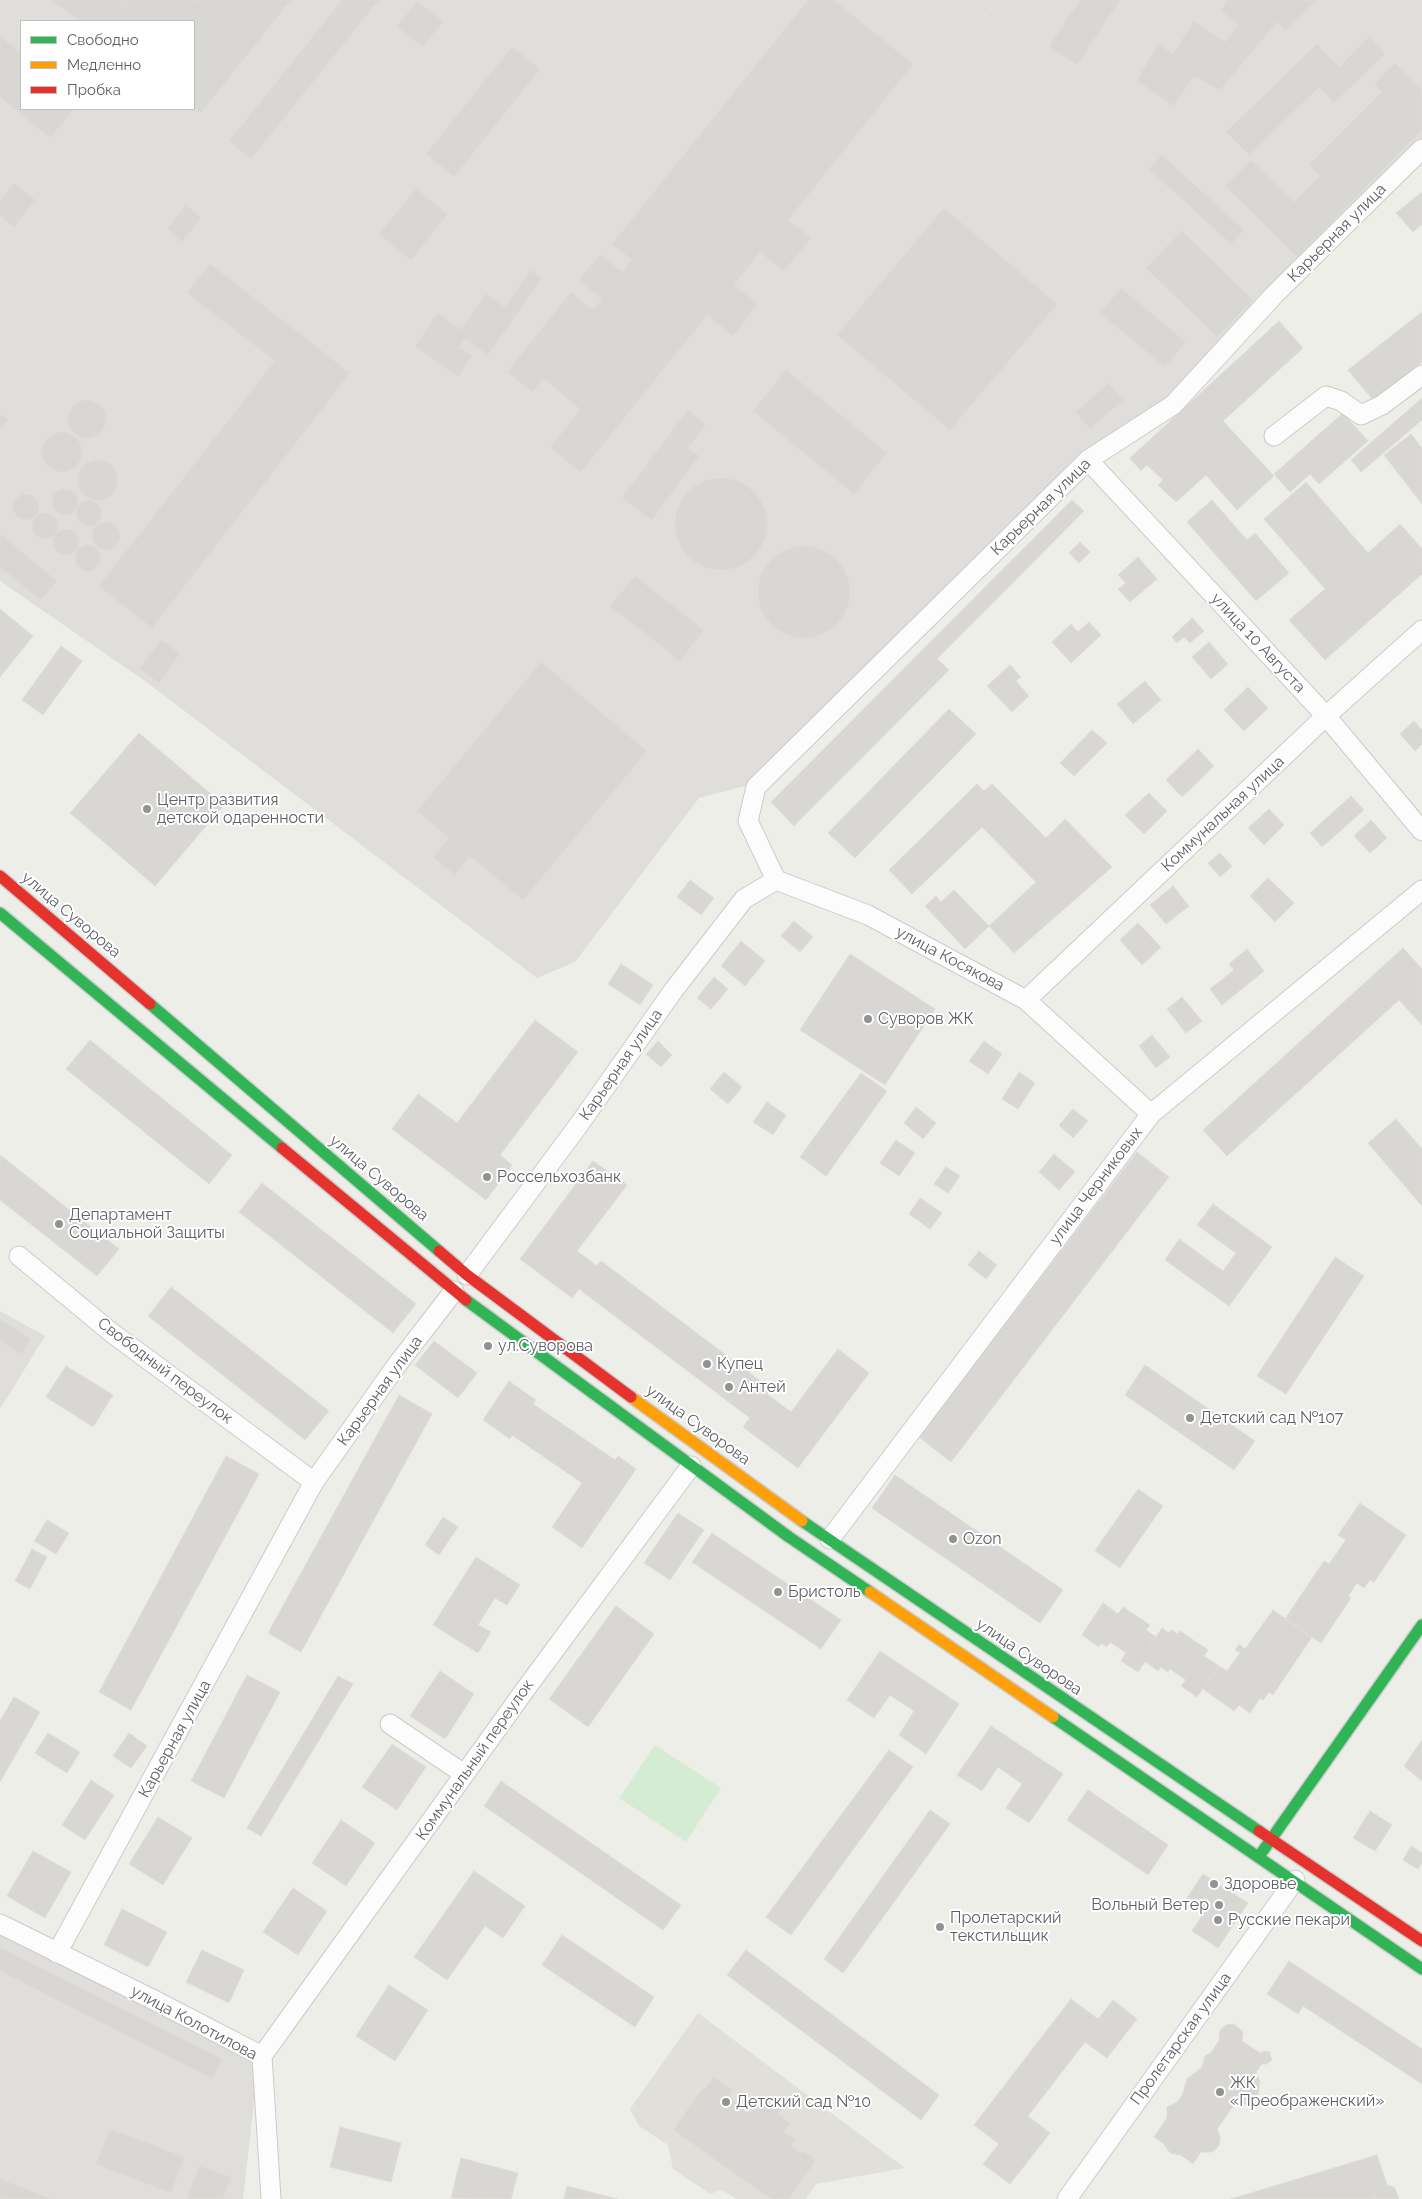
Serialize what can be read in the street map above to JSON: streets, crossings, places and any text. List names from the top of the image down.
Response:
{
  "streets": {
    "main road": ["Карьерная улица", "улица Суворова"],
    "street": [
      "улица 10 Августа",
      "Коммунальная улица",
      "улица Косякова",
      "улица Черниковых",
      "Свободный переулок",
      "Коммунальный переулок",
      "улица Колотилова",
      "Пролетарская улица"
    ]
  },
  "crossings": [
    ["Карьерная улица", "улица 10 Августа"],
    ["Карьерная улица", "улица Суворова"],
    ["Карьерная улица", "улица Косякова"],
    ["Карьерная улица", "Свободный переулок"],
    ["Карьерная улица", "улица Колотилова"],
    ["улица 10 Августа", "Коммунальная улица"],
    ["Коммунальная улица", "улица Косякова"],
    ["улица Суворова", "улица Черниковых"],
    ["улица Косякова", "улица Черниковых"],
    ["Коммунальный переулок", "улица Колотилова"]
  ],
  "places": [
    "Центр развития детской одаренности",
    "Суворов ЖК",
    "Россельхозбанк",
    "Департамент Социальной Защиты",
    "ул.Суворова",
    "Купец",
    "Антей",
    "Детский сад №107",
    "Ozon",
    "Бристоль",
    "Здоровье",
    "Вольный Ветер",
    "Русские пекари",
    "Пролетарский текстильщик",
    "ЖК «Преображенский»",
    "Детский сад №10"
  ],
  "legend": ["Свободно", "Медленно", "Пробка"]
}
